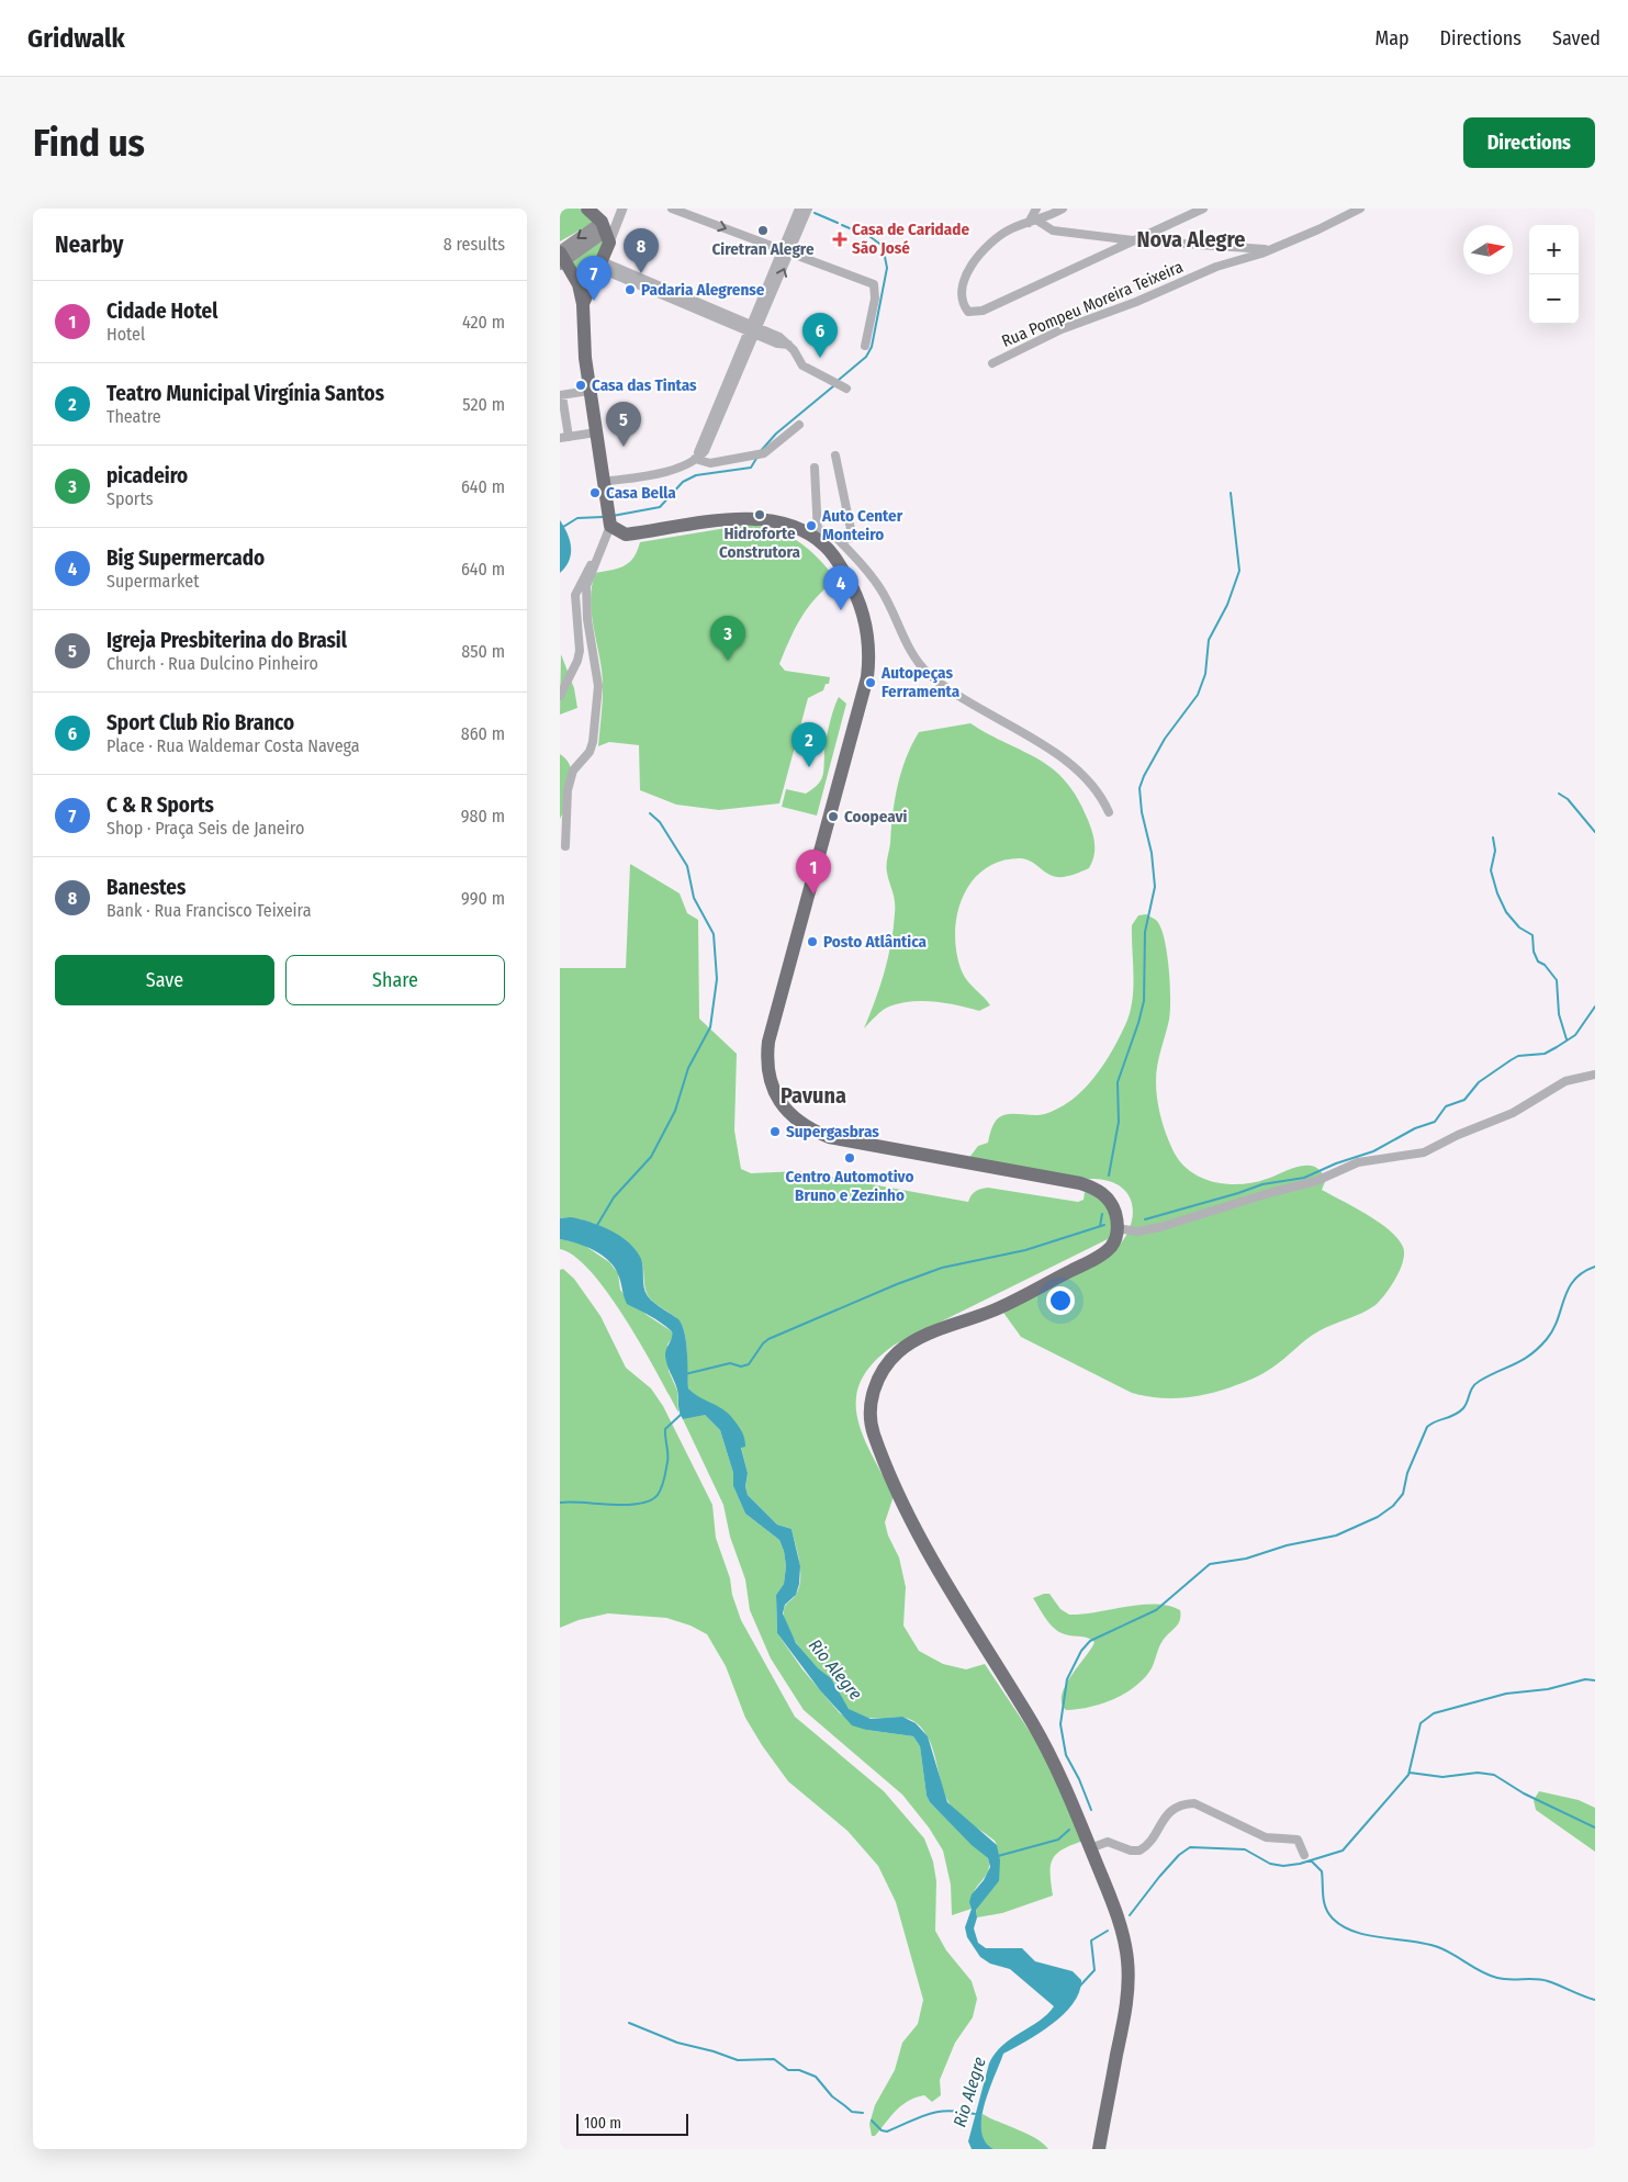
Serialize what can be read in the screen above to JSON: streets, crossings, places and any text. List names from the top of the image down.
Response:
{
  "streets": {
    "street": ["Rua Pompeu Moreira Teixeira"]
  },
  "districts": ["Nova Alegre", "Pavuna"],
  "water": ["Rio Alegre"],
  "places": {
    "other": [
      "Ciretran Alegre",
      "Padaria Alegrense",
      "Casa das Tintas",
      "Casa Bella",
      "Hidroforte Construtora",
      "Auto Center Monteiro",
      "Autopeças Ferramenta",
      "Coopeavi",
      "Posto Atlântica",
      "Supergasbras",
      "Centro Automotivo Bruno e Zezinho"
    ],
    "health": ["Casa de Caridade São José"]
  },
  "scale_bar": "100 m",
  "north": "right",
  "page": {
    "header": "Gridwalk",
    "nav": ["Map", "Directions", "Saved"],
    "buttons": [
      "Directions",
      ["Save", "Share"]
    ],
    "title": "Find us",
    "heading": ["Nearby", "8 results"],
    "map_buttons": ["+", "−"],
    "pins": [
      "8",
      "7",
      "6",
      "5",
      "4",
      "3",
      "2",
      "1"
    ],
    "list": [
      {
        "mark": "1",
        "name": "Cidade Hotel",
        "note": "Hotel",
        "value": "420 m"
      },
      {
        "mark": "2",
        "name": "Teatro Municipal Virgínia Santos",
        "note": "Theatre",
        "value": "520 m"
      },
      {
        "mark": "3",
        "name": "picadeiro",
        "note": "Sports",
        "value": "640 m"
      },
      {
        "mark": "4",
        "name": "Big Supermercado",
        "note": "Supermarket",
        "value": "640 m"
      },
      {
        "mark": "5",
        "name": "Igreja Presbiterina do Brasil",
        "note": "Church · Rua Dulcino Pinheiro",
        "value": "850 m"
      },
      {
        "mark": "6",
        "name": "Sport Club Rio Branco",
        "note": "Place · Rua Waldemar Costa Navega",
        "value": "860 m"
      },
      {
        "mark": "7",
        "name": "C & R Sports",
        "note": "Shop · Praça Seis de Janeiro",
        "value": "980 m"
      },
      {
        "mark": "8",
        "name": "Banestes",
        "note": "Bank · Rua Francisco Teixeira",
        "value": "990 m"
      }
    ],
    "scale": "100 m"
  }
}
